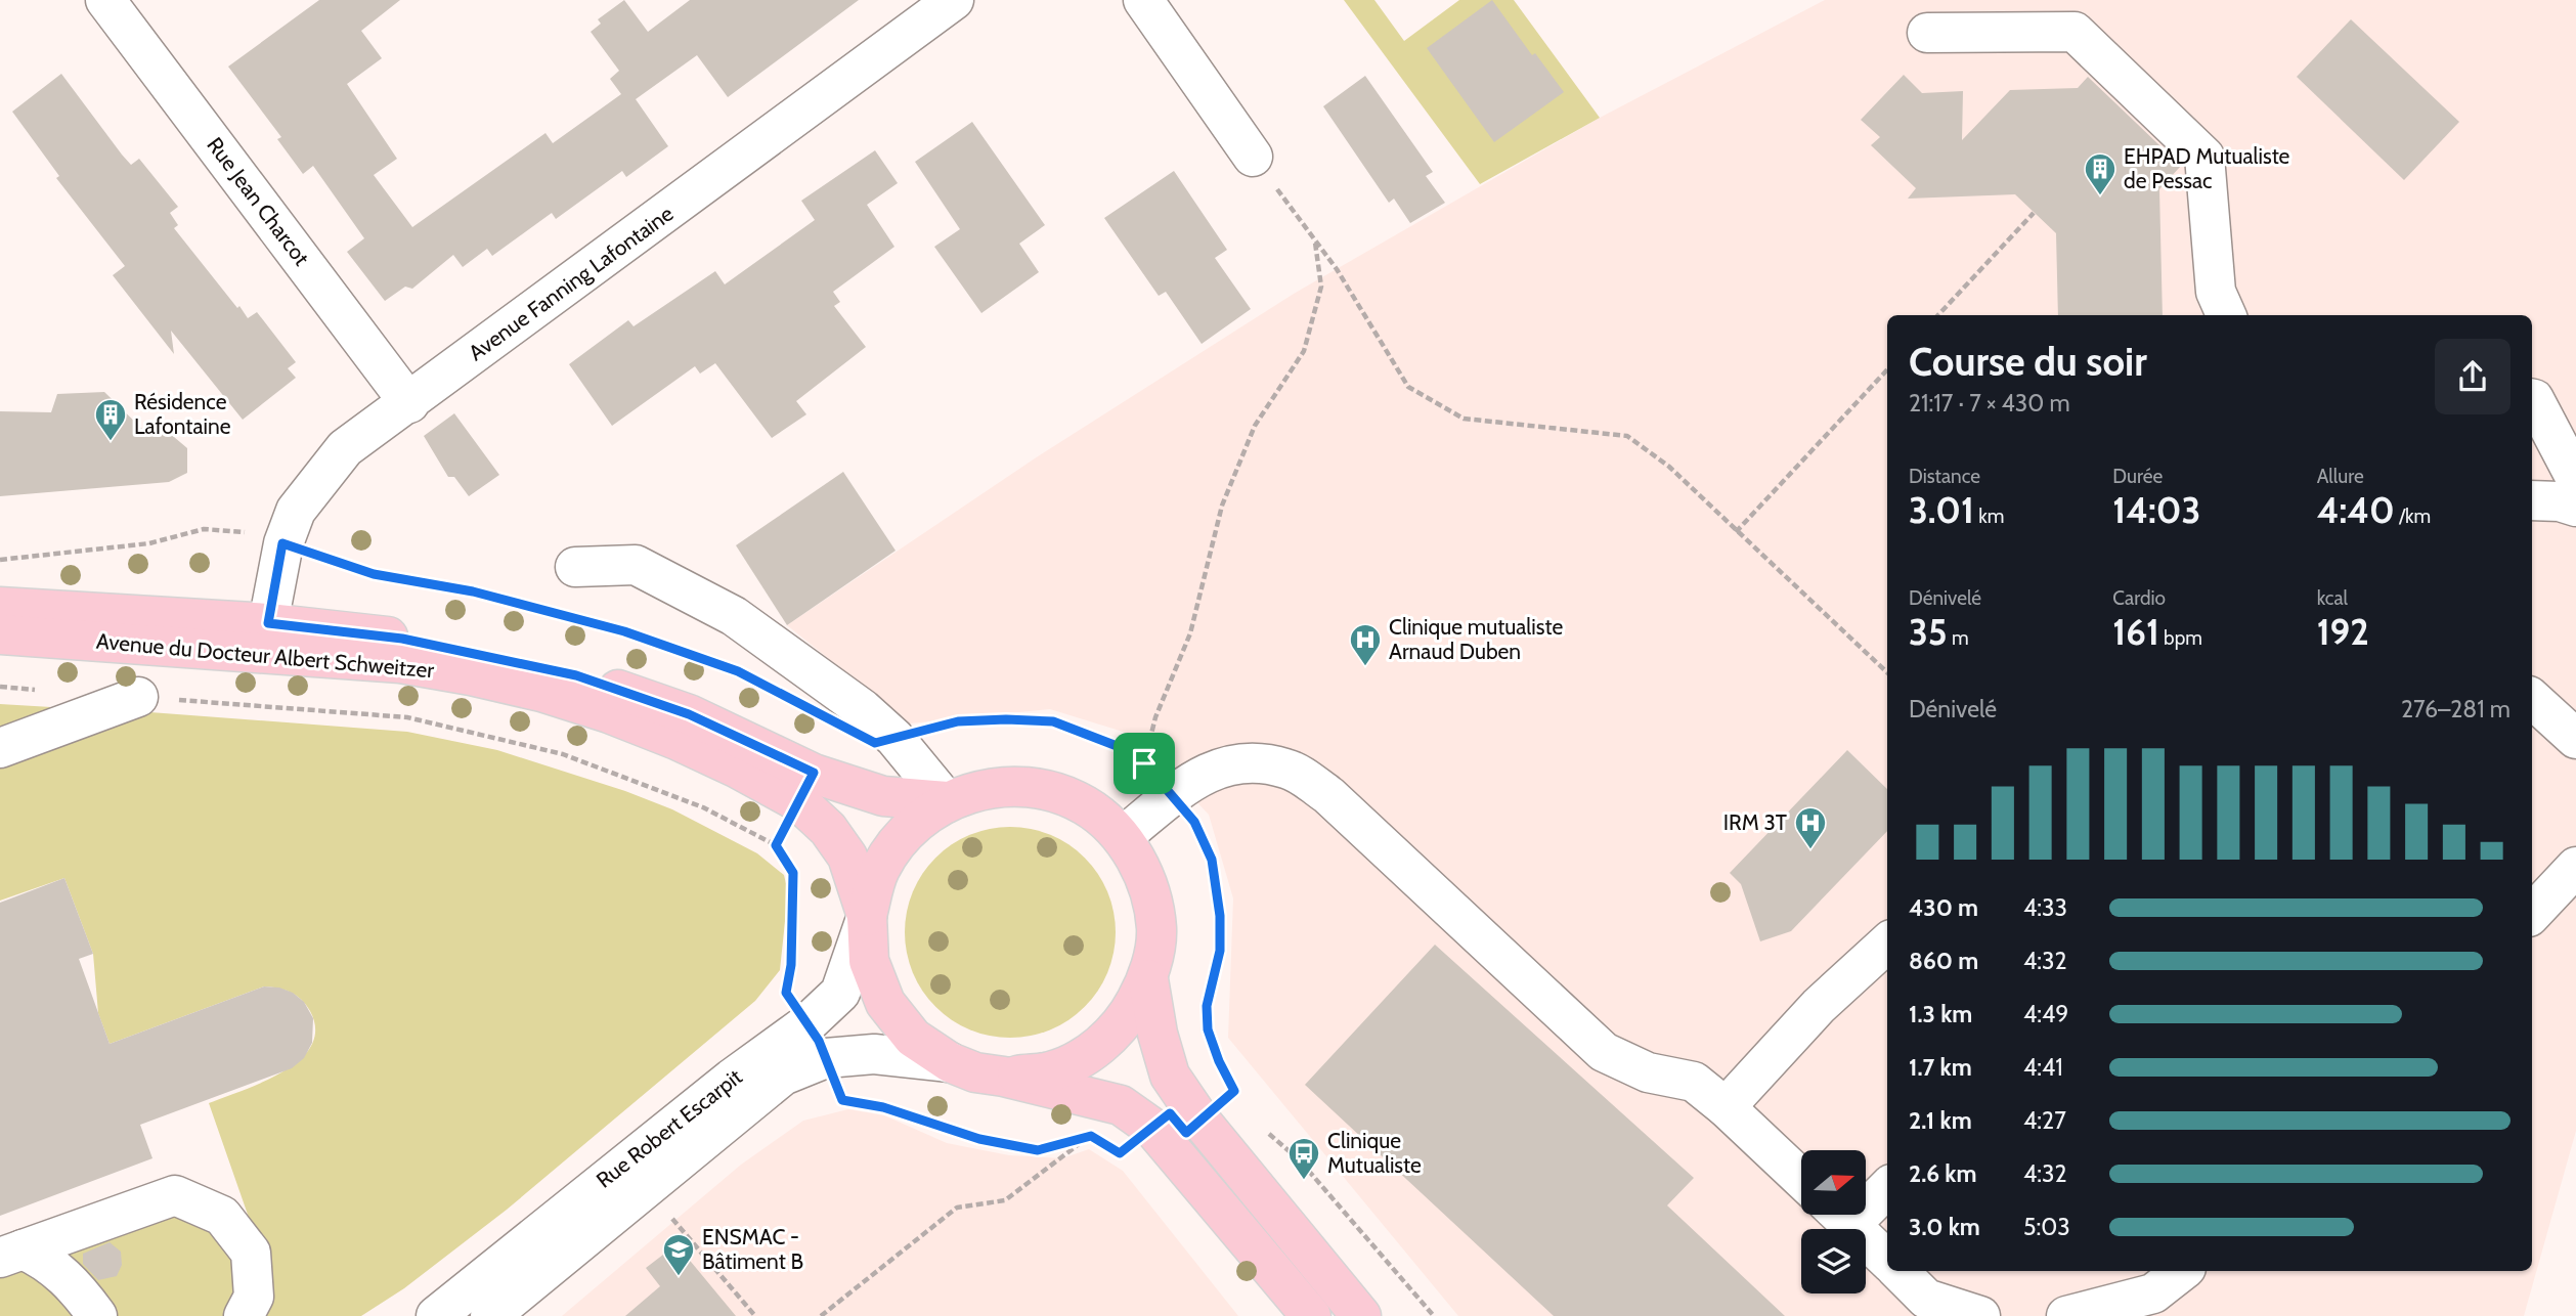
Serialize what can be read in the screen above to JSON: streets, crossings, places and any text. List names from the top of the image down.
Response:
{
  "streets": {
    "main road": ["Avenue du Docteur Albert Schweitzer"],
    "street": ["Rue Jean Charcot", "Avenue Fanning Lafontaine", "Rue Robert Escarpit"]
  },
  "crossings": [
    ["Rue Jean Charcot", "Avenue Fanning Lafontaine"],
    ["Avenue Fanning Lafontaine", "Avenue du Docteur Albert Schweitzer"],
    ["Avenue du Docteur Albert Schweitzer", "Rue Robert Escarpit"]
  ],
  "places": {
    "building": ["EHPAD Mutualiste de Pessac", "Résidence Lafontaine"],
    "hospital": ["Clinique mutualiste Arnaud Duben", "IRM 3T"],
    "bus stop": ["Clinique Mutualiste"],
    "school or university": ["ENSMAC - Bâtiment B"]
  },
  "north": "right",
  "page": {
    "heading": ["Course du soir", "21:17 · 7 × 430 m"],
    "stats": [
      ["Distance", "3.01 km"],
      ["Durée", "14:03"],
      ["Allure", "4:40 /km"],
      ["Dénivelé", "35 m"],
      ["Cardio", "161 bpm"],
      ["kcal", "192"]
    ],
    "chart": ["Dénivelé", "276–281 m"],
    "list": [
      {
        "name": "430 m",
        "note": "4:33"
      },
      {
        "name": "860 m",
        "note": "4:32"
      },
      {
        "name": "1.3 km",
        "note": "4:49"
      },
      {
        "name": "1.7 km",
        "note": "4:41"
      },
      {
        "name": "2.1 km",
        "note": "4:27"
      },
      {
        "name": "2.6 km",
        "note": "4:32"
      },
      {
        "name": "3.0 km",
        "note": "5:03"
      }
    ]
  }
}
